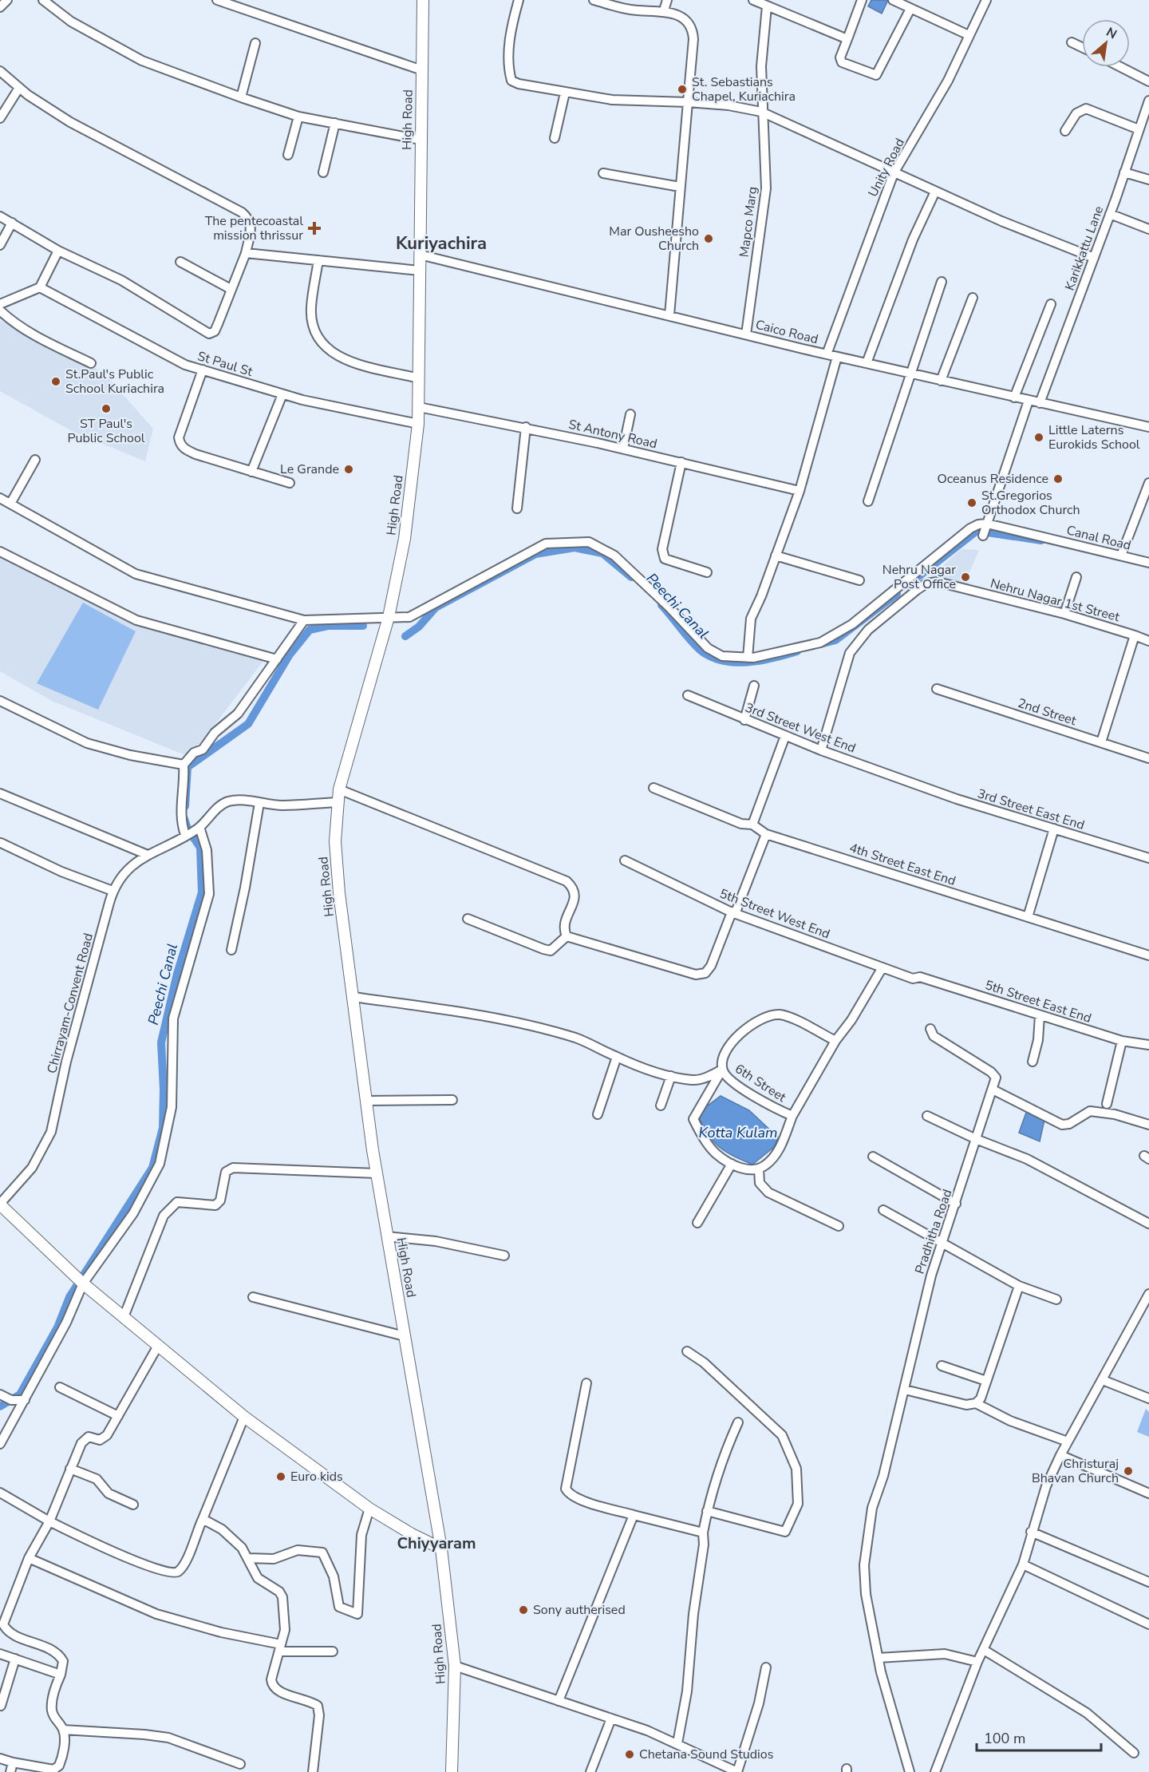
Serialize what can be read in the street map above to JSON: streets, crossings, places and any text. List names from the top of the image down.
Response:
{
  "streets": {
    "main road": ["High Road"],
    "street": [
      "Unity Road",
      "Mapco Marg",
      "Karikkattu Lane",
      "Caico Road",
      "St Paul St",
      "St Antony Road",
      "Canal Road",
      "Nehru Nagar 1st Street",
      "2nd Street",
      "3rd Street West End",
      "3rd Street East End",
      "4th Street East End",
      "5th Street West End",
      "5th Street East End",
      "Chirrayam-Convent Road",
      "6th Street",
      "Pradhitha Road"
    ]
  },
  "crossings": [
    ["High Road", "Caico Road"],
    ["High Road", "St Paul St"],
    ["High Road", "St Antony Road"],
    ["High Road", "Chirrayam-Convent Road"],
    ["Unity Road", "Caico Road"],
    ["Mapco Marg", "Caico Road"],
    ["Karikkattu Lane", "Caico Road"],
    ["Nehru Nagar 1st Street", "3rd Street West End"],
    ["3rd Street West End", "3rd Street East End"],
    ["5th Street West End", "5th Street East End"],
    ["5th Street West End", "6th Street"]
  ],
  "districts": ["Kuriyachira", "Chiyyaram"],
  "water": ["Peechi Canal", "Kotta Kulam"],
  "places": {
    "other": [
      "St. Sebastians Chapel, Kuriachira",
      "Mar Ousheesho Church",
      "St.Paul's Public School Kuriachira",
      "ST Paul's Public School",
      "Little Laterns Eurokids School",
      "Le Grande",
      "Oceanus Residence",
      "St.Gregorios Orthodox Church",
      "Nehru Nagar Post Office",
      "Christuraj Bhavan Church",
      "Euro kids",
      "Sony autherised",
      "Chetana Sound Studios"
    ],
    "health": ["The pentecoastal mission thrissur"]
  },
  "scale_bar": "100 m",
  "north": "top right"
}
